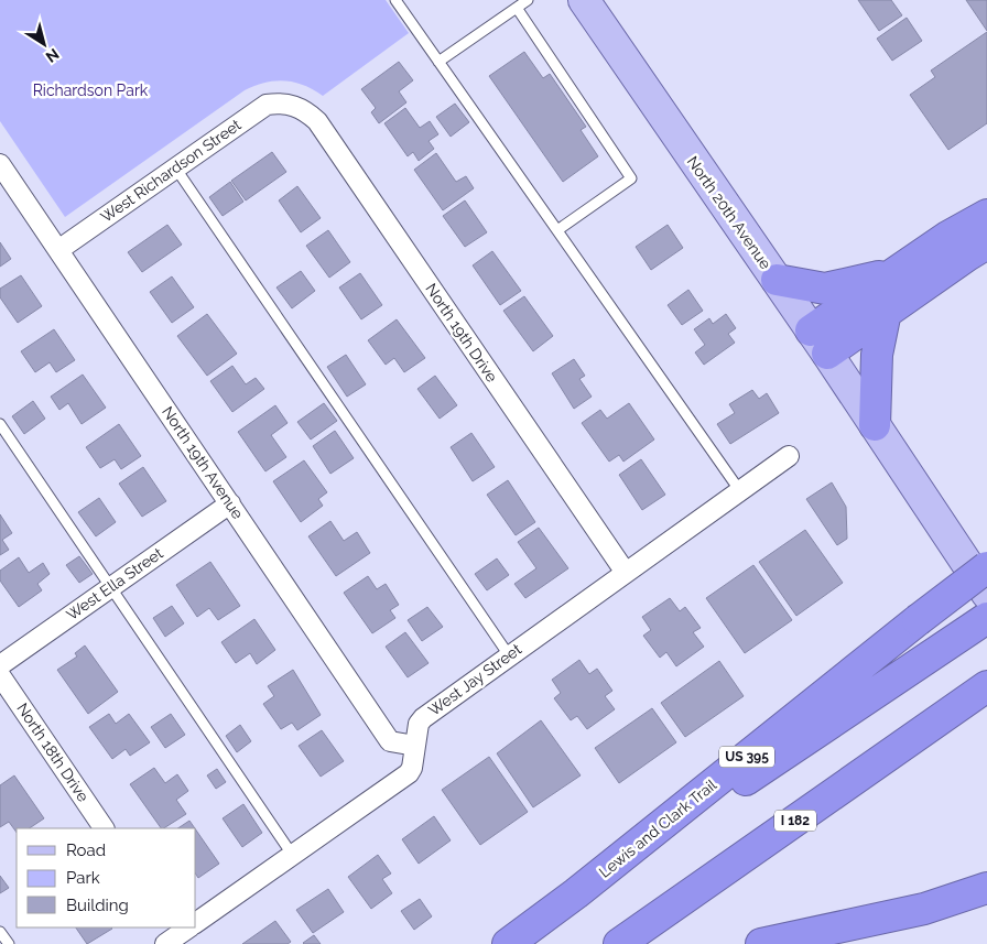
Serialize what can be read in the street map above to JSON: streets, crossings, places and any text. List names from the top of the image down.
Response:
{
  "streets": {
    "highway": ["US 395", "I 182", "Lewis and Clark Trail"],
    "main road": ["North 20th Avenue"],
    "street": [
      "West Richardson Street",
      "North 19th Drive",
      "North 19th Avenue",
      "West Ella Street",
      "West Jay Street",
      "North 18th Drive"
    ]
  },
  "crossings": [
    ["West Richardson Street", "North 19th Drive"],
    ["West Richardson Street", "North 19th Avenue"],
    ["North 19th Drive", "West Jay Street"],
    ["North 19th Avenue", "West Ella Street"],
    ["North 19th Avenue", "West Jay Street"]
  ],
  "parks": ["Richardson Park"],
  "legend": ["Road", "Park", "Building"],
  "north": "bottom right"
}
